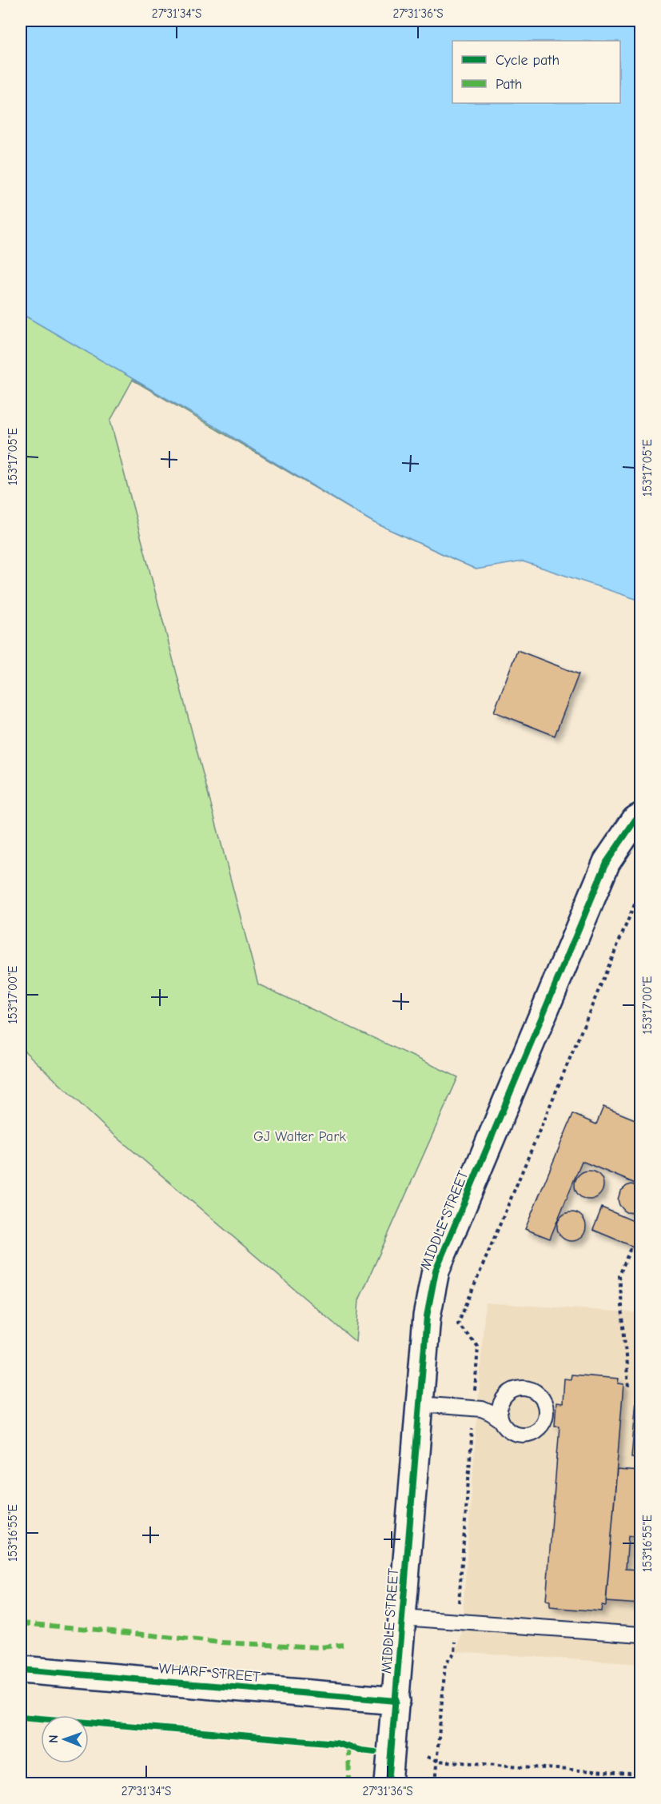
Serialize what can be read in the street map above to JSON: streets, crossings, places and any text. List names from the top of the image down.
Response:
{
  "streets": {
    "street": ["MIDDLE STREET", "WHARF STREET"]
  },
  "crossings": [
    ["MIDDLE STREET", "WHARF STREET"]
  ],
  "parks": ["GJ Walter Park"],
  "legend": ["Cycle path", "Path"],
  "north": "left",
  "coordinates": [
    "27°31'34\"S",
    "27°31'36\"S",
    "153°17'05\"E",
    "153°17'00\"E",
    "153°16'55\"E"
  ]
}
